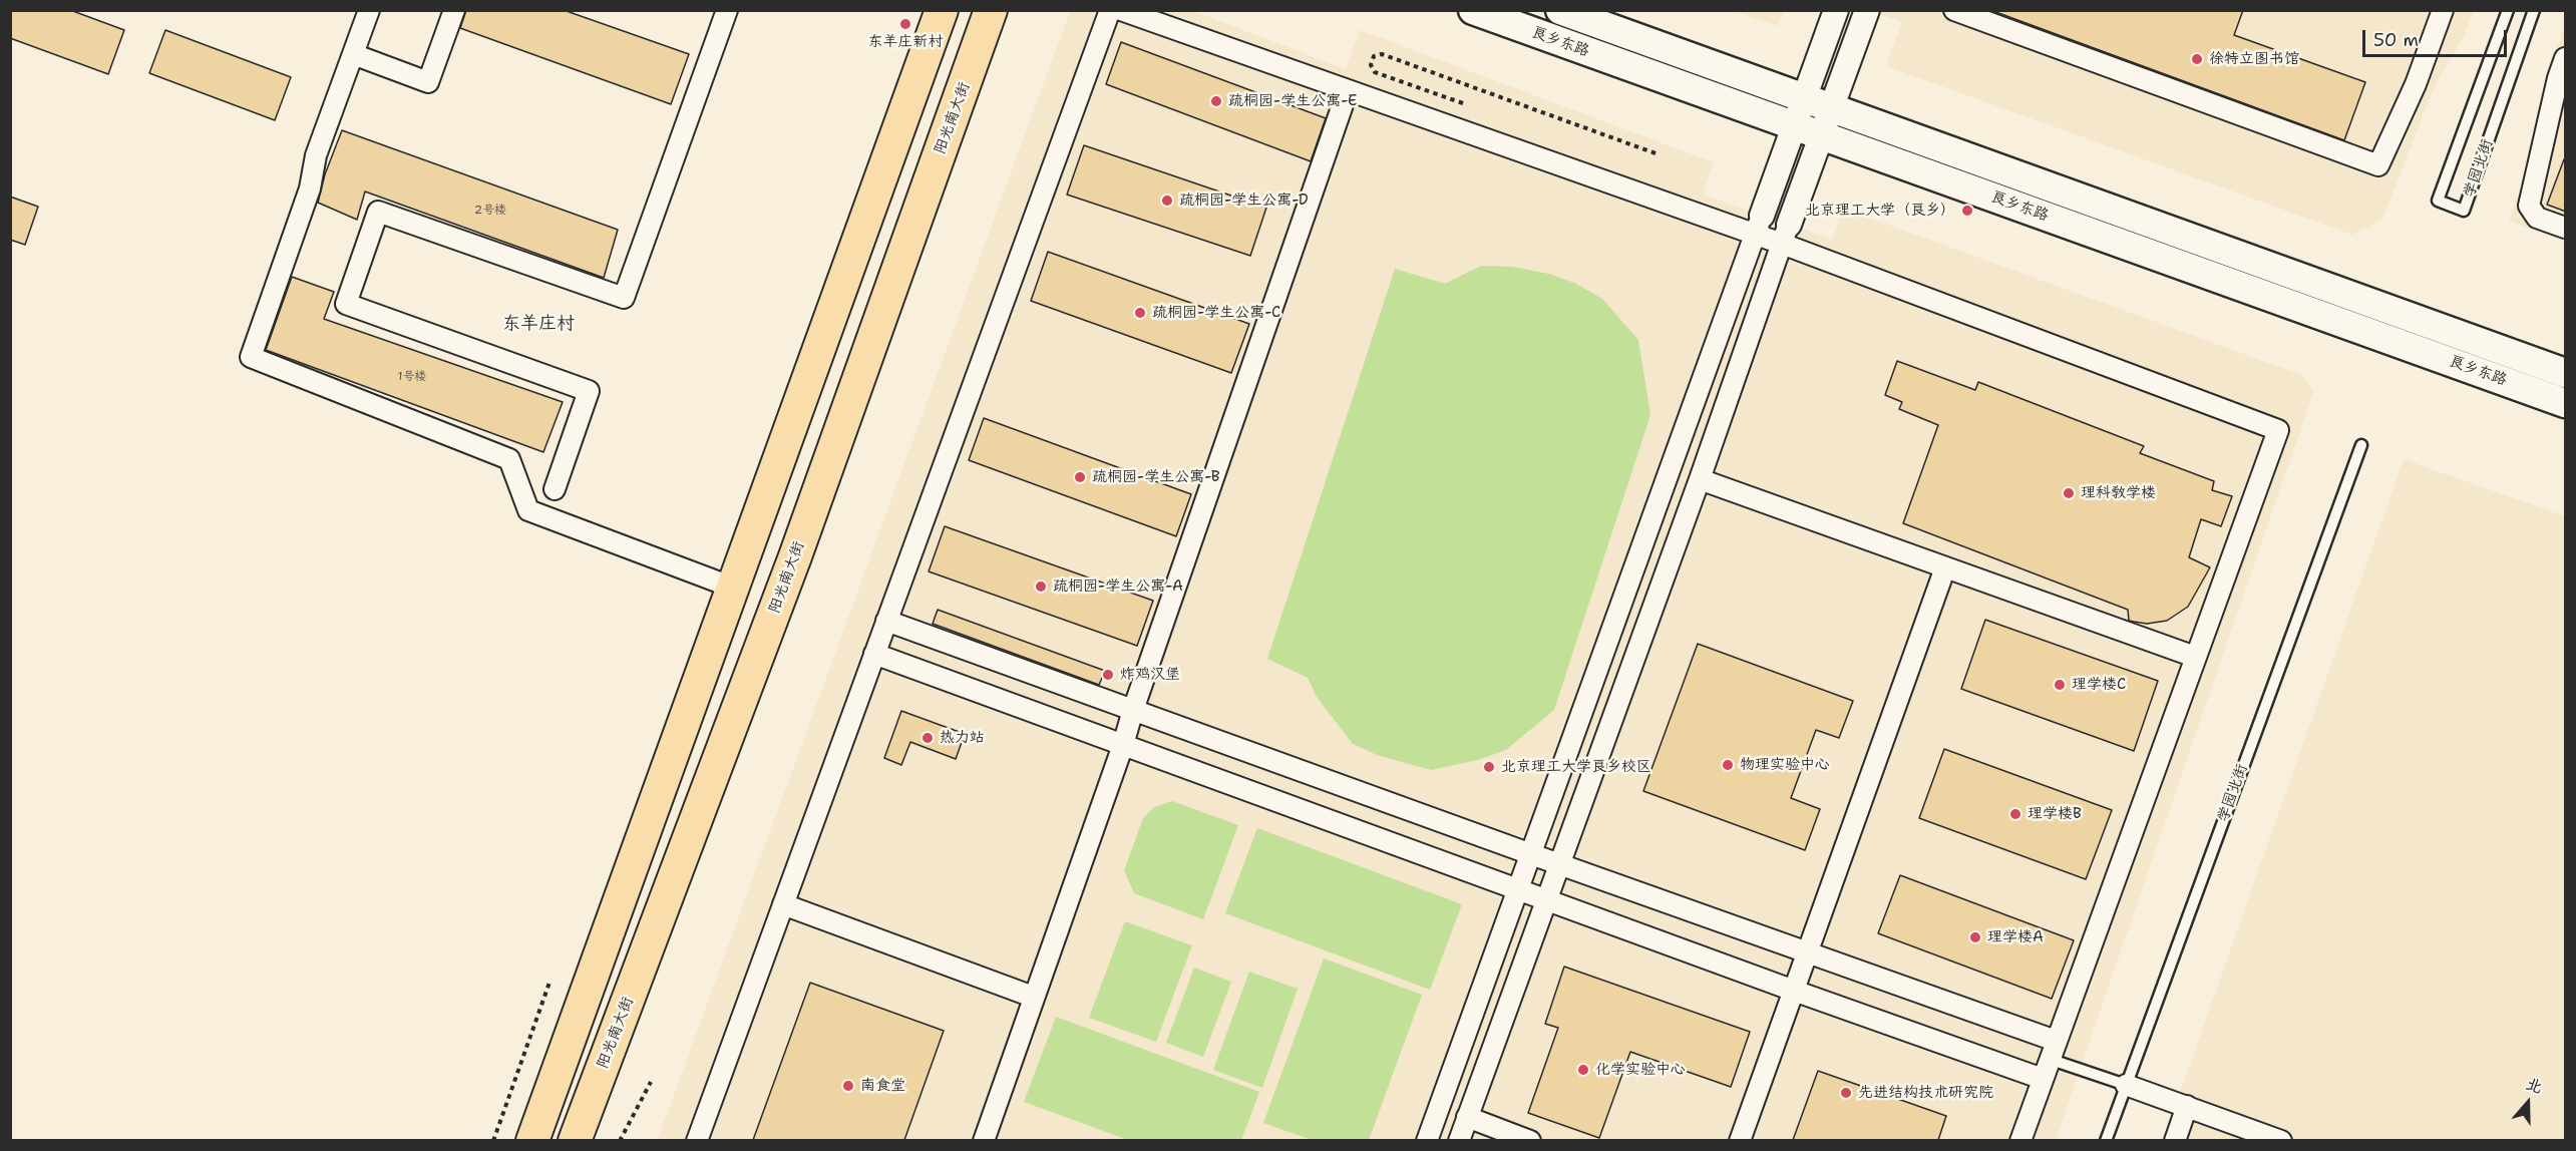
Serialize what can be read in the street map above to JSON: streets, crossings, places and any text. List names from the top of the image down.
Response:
{
  "streets": {
    "main road": ["良乡东路", "阳光南大街"],
    "lane": ["学园北街"]
  },
  "districts": ["东羊庄村"],
  "places": [
    "东羊庄新村",
    "徐特立图书馆",
    "疏桐园-学生公寓-E",
    "疏桐园-学生公寓-D",
    "北京理工大学（良乡）",
    "疏桐园-学生公寓-C",
    "疏桐园-学生公寓-B",
    "理科教学楼",
    "疏桐园-学生公寓-A",
    "炸鸡汉堡",
    "理学楼C",
    "热力站",
    "物理实验中心",
    "北京理工大学良乡校区",
    "理学楼B",
    "理学楼A",
    "化学实验中心",
    "南食堂",
    "先进结构技术研究院"
  ],
  "house_numbers": ["2号楼", "1号楼"],
  "scale_bar": "50 m",
  "north": "top"
}
